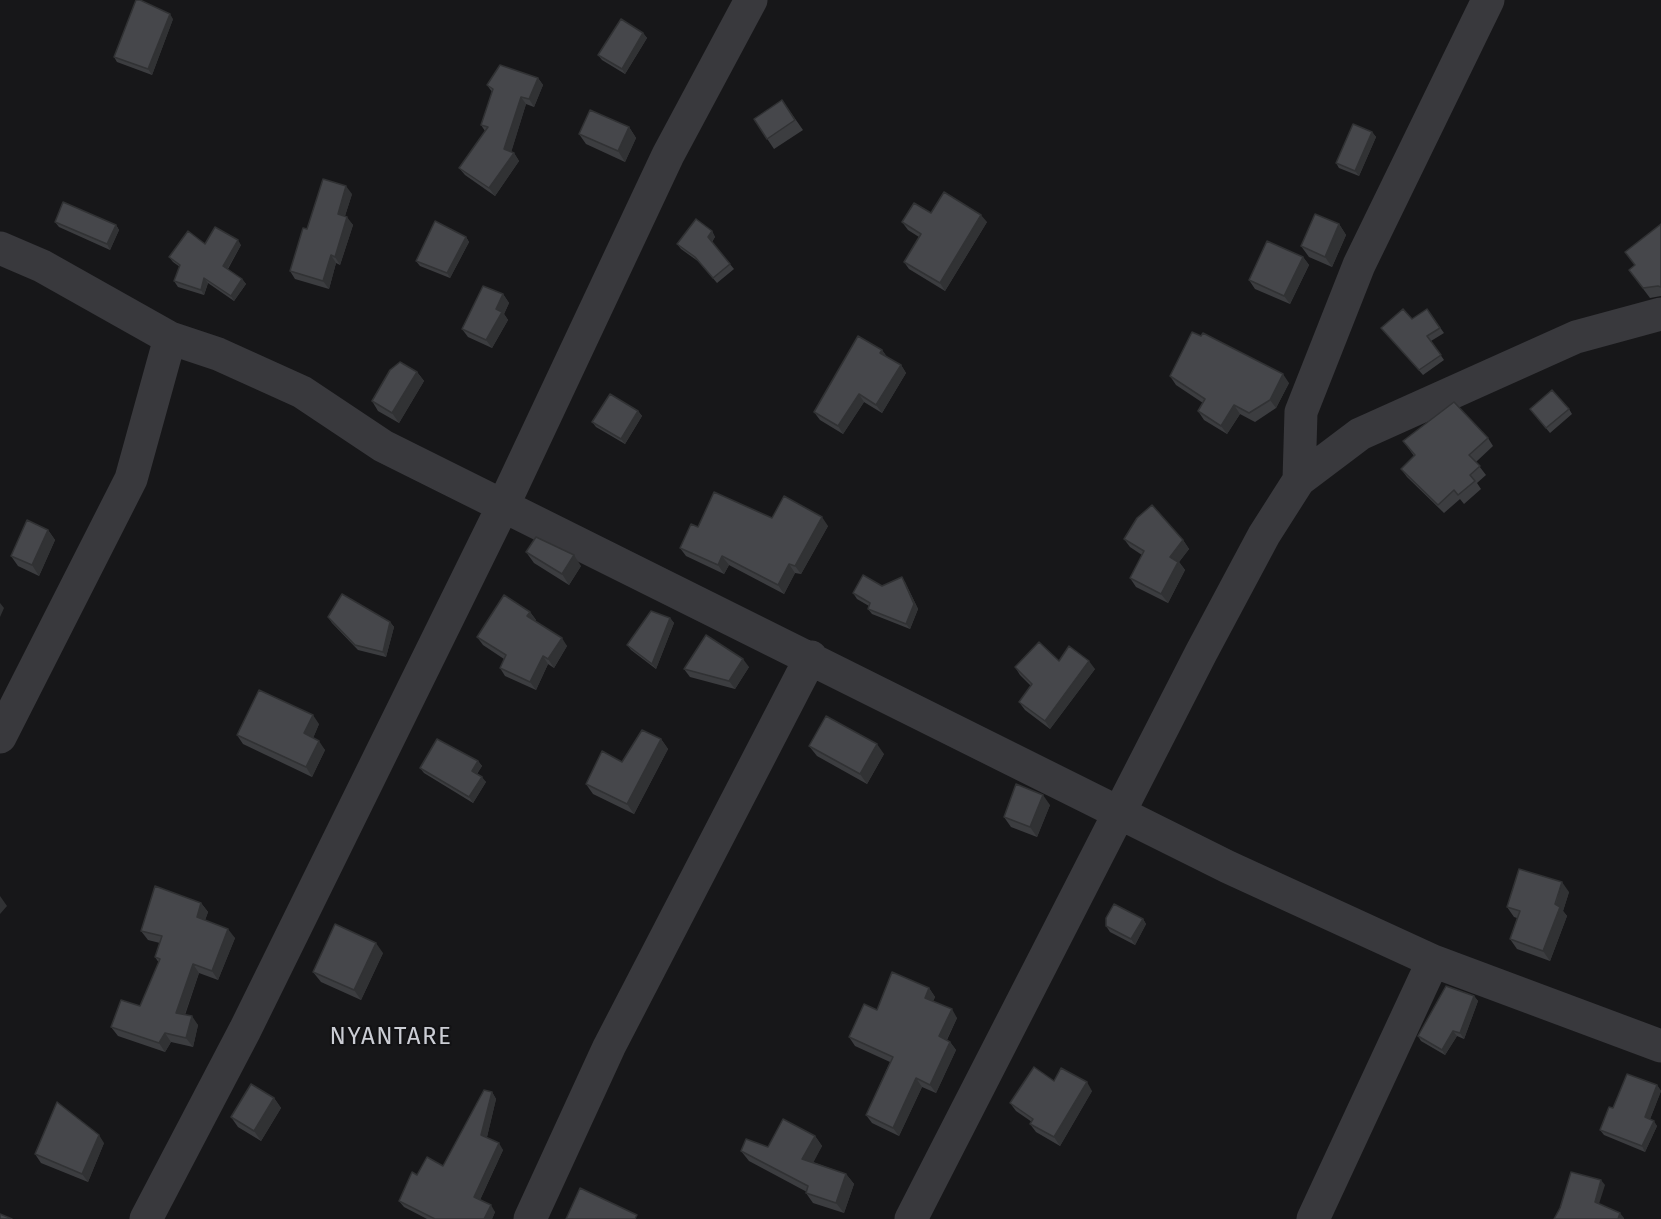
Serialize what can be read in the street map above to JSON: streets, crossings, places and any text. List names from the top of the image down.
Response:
{
  "districts": ["NYANTARE"]
}
